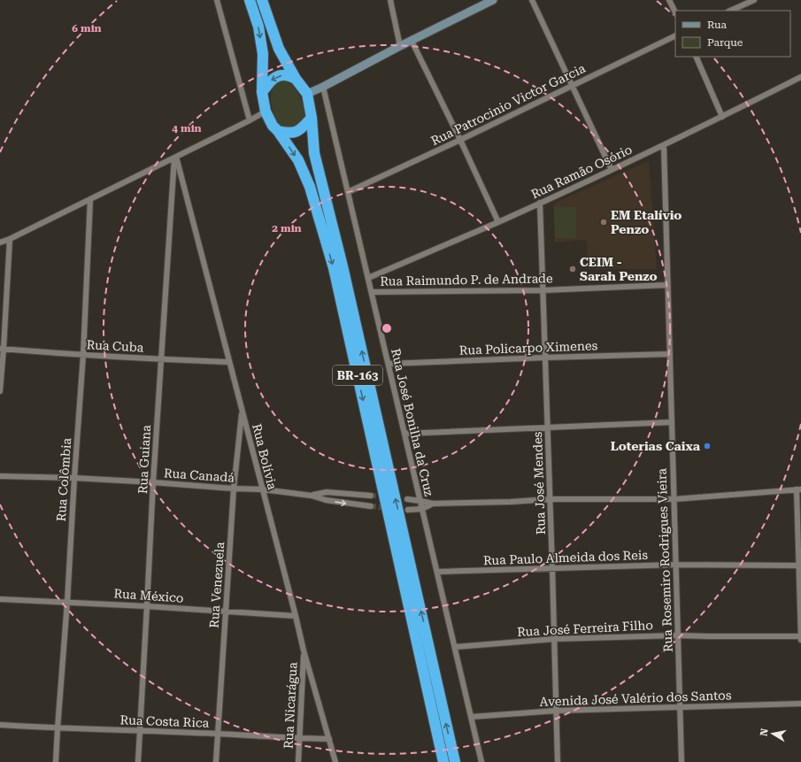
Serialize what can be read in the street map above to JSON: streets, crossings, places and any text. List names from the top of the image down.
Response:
{
  "streets": {
    "highway": ["BR-163"],
    "street": [
      "Rua Patrocinio Victor Garcia",
      "Rua Ramão Osório",
      "Rua Raimundo P. de Andrade",
      "Rua Cuba",
      "Rua Policarpo Ximenes",
      "Rua José Bonilha da Cruz",
      "Rua Bolívia",
      "Rua Guiana",
      "Rua Canadá",
      "Rua Colômbia",
      "Rua José Mendes",
      "Rua Paulo Almeida dos Reis",
      "Rua Rosemiro Rodrigues Vieira",
      "Rua Venezuela",
      "Rua México",
      "Rua José Ferreira Filho",
      "Avenida José Valério dos Santos",
      "Rua Nicarágua",
      "Rua Costa Rica"
    ]
  },
  "crossings": [
    ["Rua Patrocinio Victor Garcia", "Rua José Bonilha da Cruz"],
    ["Rua Ramão Osório", "Rua José Bonilha da Cruz"],
    ["Rua Ramão Osório", "Rua José Mendes"],
    ["Rua Ramão Osório", "Rua Rosemiro Rodrigues Vieira"],
    ["Rua Raimundo P. de Andrade", "Rua José Bonilha da Cruz"],
    ["Rua Raimundo P. de Andrade", "Rua José Mendes"],
    ["Rua Raimundo P. de Andrade", "Rua Rosemiro Rodrigues Vieira"],
    ["Rua Cuba", "Rua Bolívia"],
    ["Rua Cuba", "Rua Guiana"],
    ["Rua Cuba", "Rua Colômbia"],
    ["Rua Policarpo Ximenes", "Rua José Bonilha da Cruz"],
    ["Rua Policarpo Ximenes", "Rua José Mendes"],
    ["Rua Policarpo Ximenes", "Rua Rosemiro Rodrigues Vieira"],
    ["Rua José Bonilha da Cruz", "Rua Paulo Almeida dos Reis"],
    ["Rua José Bonilha da Cruz", "Rua José Ferreira Filho"],
    ["Rua José Bonilha da Cruz", "Avenida José Valério dos Santos"],
    ["Rua Bolívia", "Rua Guiana"],
    ["Rua Bolívia", "Rua Canadá"],
    ["Rua Bolívia", "Rua Venezuela"],
    ["Rua Bolívia", "Rua México"],
    ["Rua Bolívia", "Rua Nicarágua"],
    ["Rua Bolívia", "Rua Costa Rica"],
    ["Rua Guiana", "Rua Canadá"],
    ["Rua Guiana", "Rua México"],
    ["Rua Guiana", "Rua Costa Rica"],
    ["Rua Canadá", "Rua Colômbia"],
    ["Rua Canadá", "Rua Venezuela"],
    ["Rua Colômbia", "Rua México"],
    ["Rua Colômbia", "Rua Costa Rica"],
    ["Rua José Mendes", "Rua Paulo Almeida dos Reis"],
    ["Rua José Mendes", "Rua José Ferreira Filho"],
    ["Rua José Mendes", "Avenida José Valério dos Santos"],
    ["Rua Paulo Almeida dos Reis", "Rua Rosemiro Rodrigues Vieira"],
    ["Rua Rosemiro Rodrigues Vieira", "Rua José Ferreira Filho"],
    ["Rua Rosemiro Rodrigues Vieira", "Avenida José Valério dos Santos"],
    ["Rua Venezuela", "Rua México"],
    ["Rua Venezuela", "Rua Costa Rica"],
    ["Rua Nicarágua", "Rua Costa Rica"]
  ],
  "places": ["EM Etalívio Penzo", "CEIM - Sarah Penzo", "Loterias Caixa"],
  "legend": ["Rua", "Parque"],
  "north": "left",
  "rings": ["6 min", "4 min", "2 min"]
}
